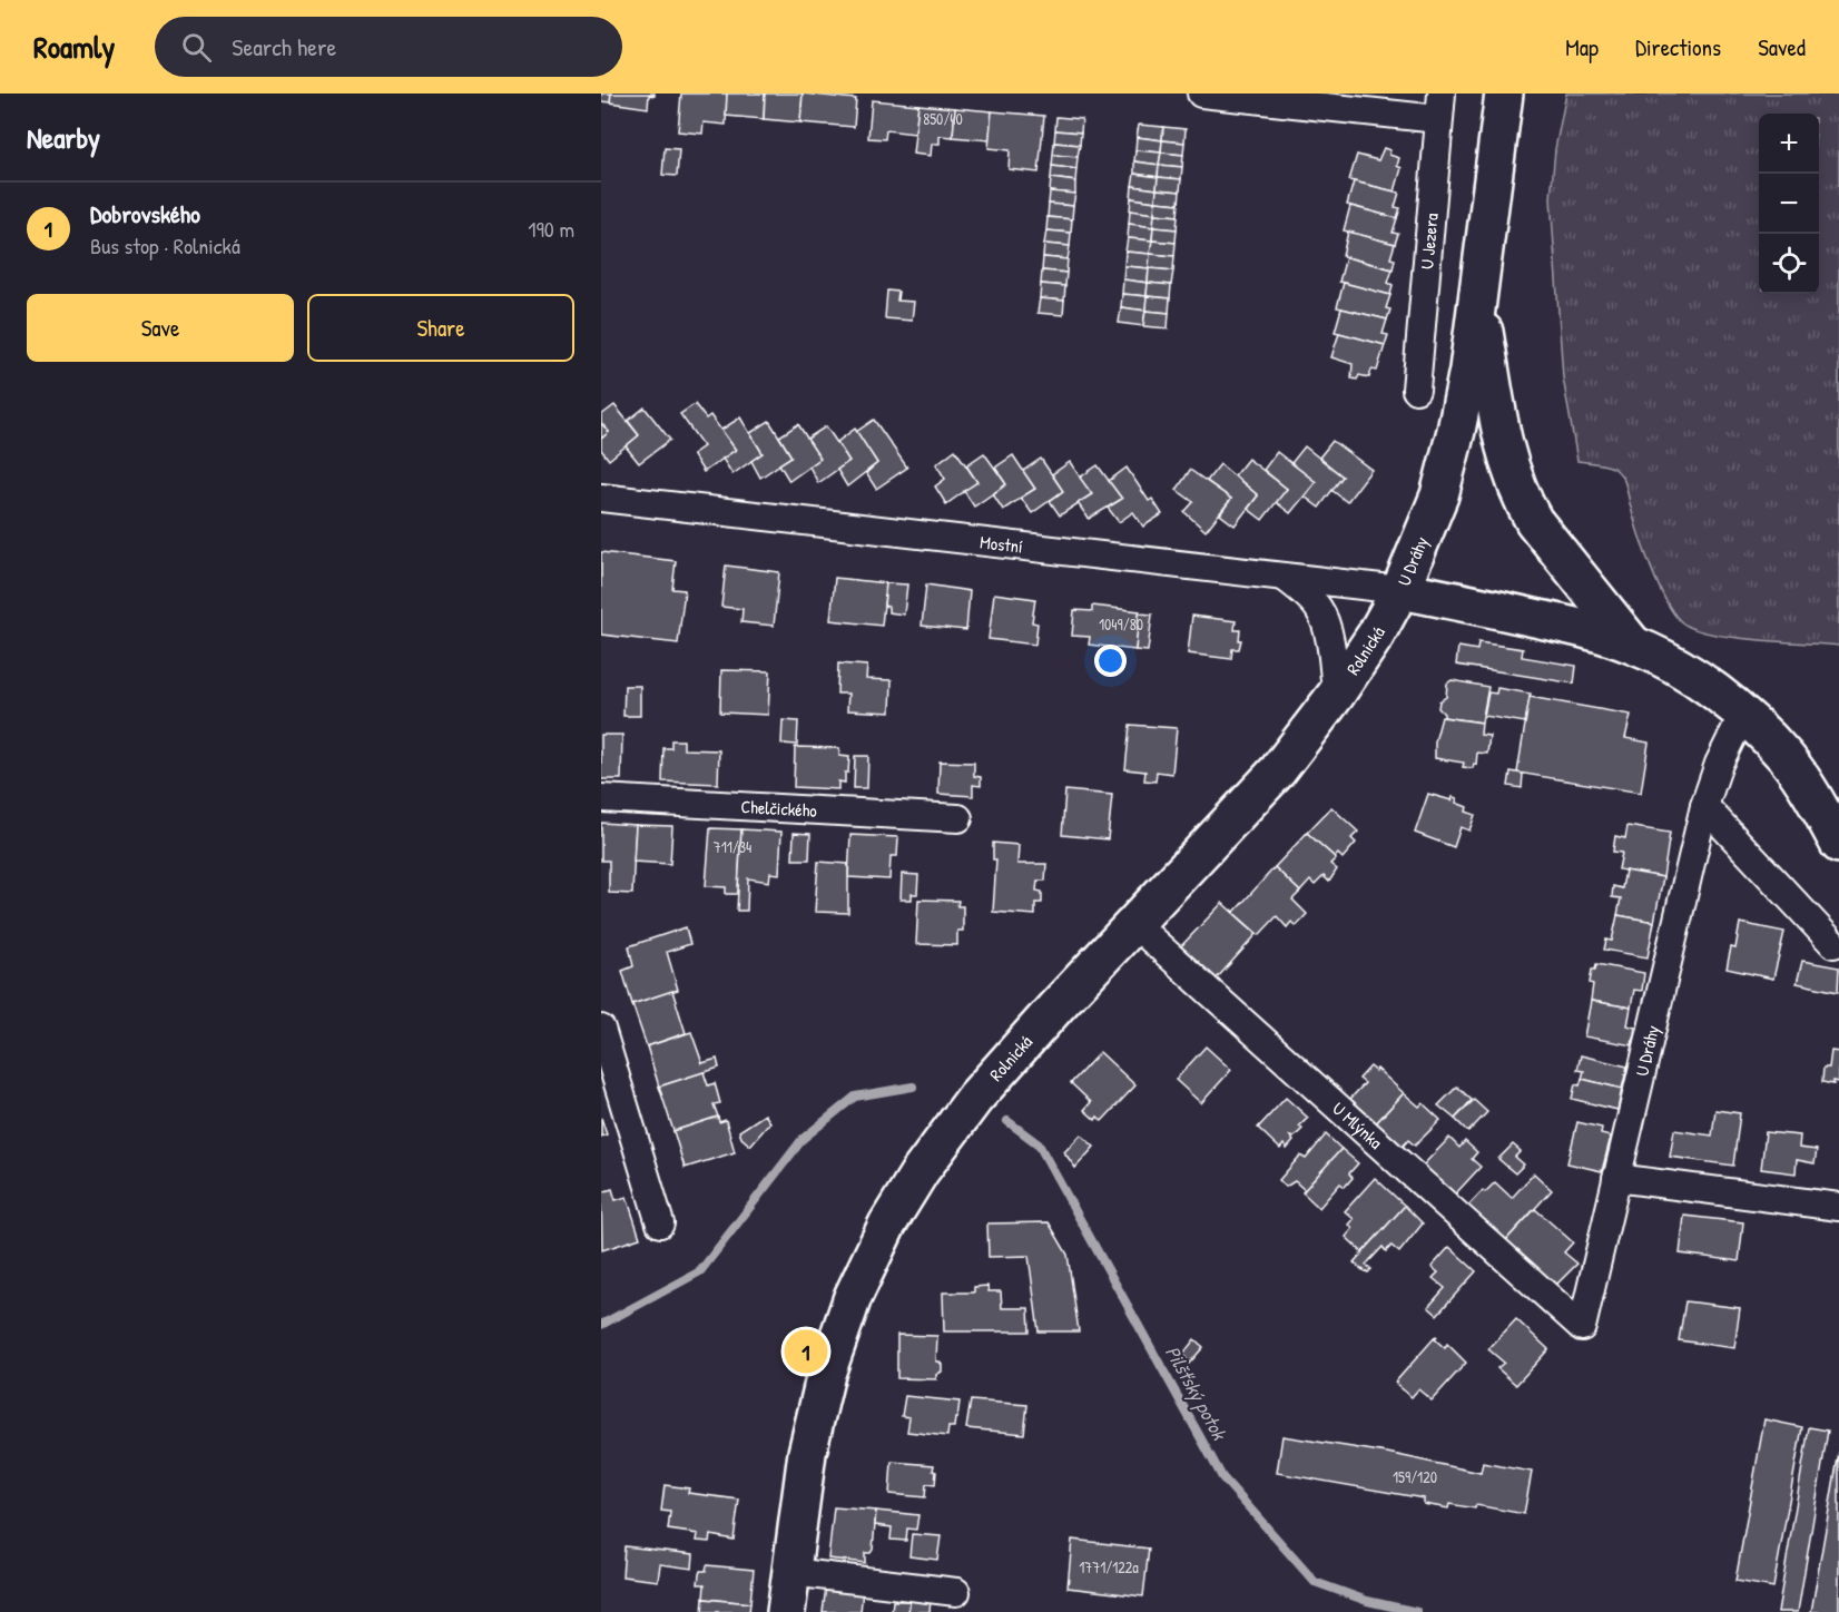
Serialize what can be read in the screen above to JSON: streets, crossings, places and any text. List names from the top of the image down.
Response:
{
  "streets": {
    "street": [
      "U Jezera",
      "Mostní",
      "U Dráhy",
      "Rolnická",
      "Chelčického",
      "U Mlýnka"
    ]
  },
  "crossings": [
    ["Mostní", "U Dráhy"],
    ["Mostní", "Rolnická"],
    ["U Dráhy", "Rolnická"],
    ["U Dráhy", "U Mlýnka"],
    ["Rolnická", "U Mlýnka"]
  ],
  "water": ["Pilšťský potok"],
  "house_numbers": [
    "850/40",
    "1049/80",
    "711/34",
    "159/120",
    "1771/122a"
  ],
  "page": {
    "header": "Roamly",
    "search": "Search here",
    "nav": ["Map", "Directions", "Saved"],
    "heading": "Nearby",
    "map_buttons": ["+", "−"],
    "list": [
      {
        "mark": "1",
        "name": "Dobrovského",
        "note": "Bus stop · Rolnická",
        "value": "190 m"
      }
    ],
    "buttons": ["Save", "Share"],
    "pins": "1"
  }
}
